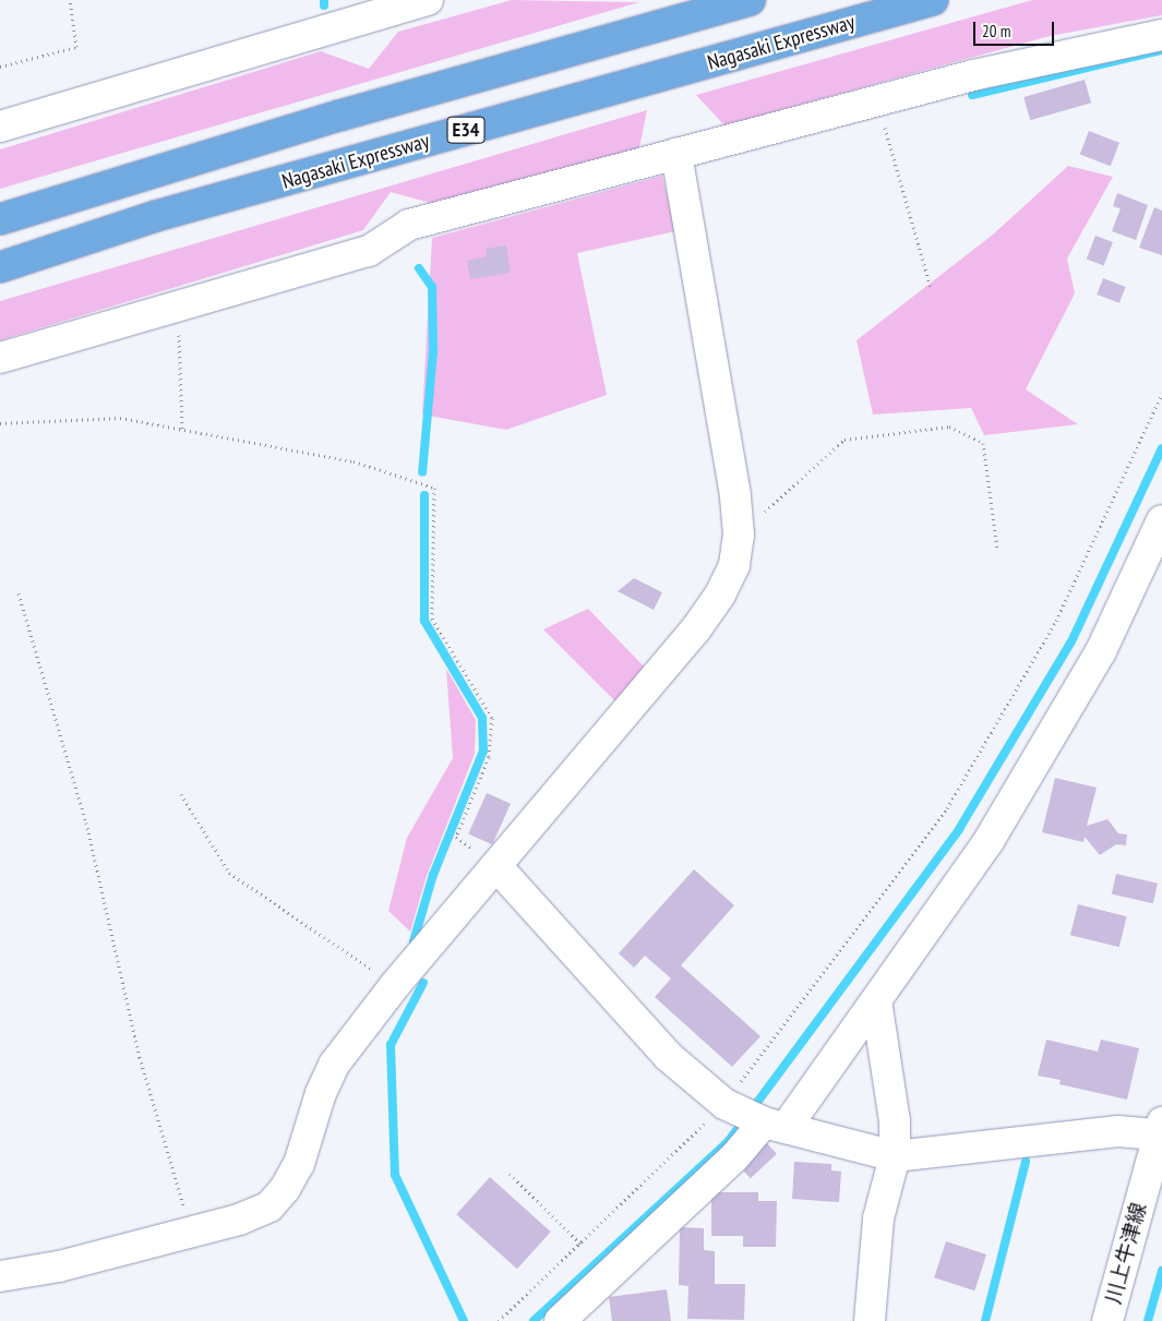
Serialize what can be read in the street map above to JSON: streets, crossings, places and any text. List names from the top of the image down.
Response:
{
  "streets": {
    "highway": ["Nagasaki Expressway", "E34"],
    "street": ["川上牛津線"]
  },
  "scale_bar": "20 m"
}
